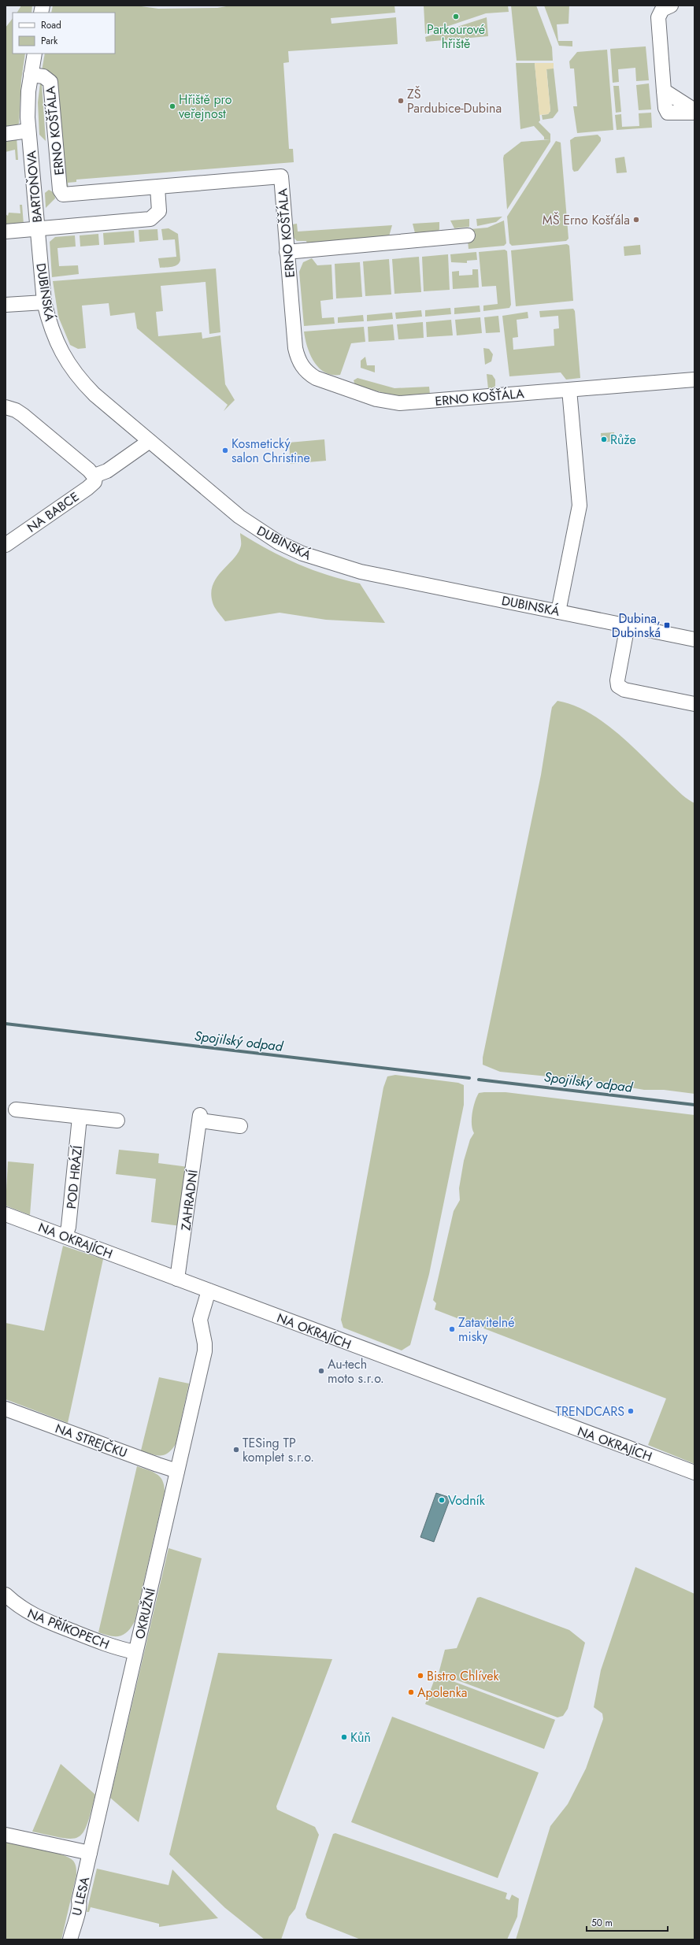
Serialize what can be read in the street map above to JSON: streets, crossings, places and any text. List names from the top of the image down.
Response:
{
  "streets": {
    "street": [
      "ERNO KOŠŤÁLA",
      "BARTOŇOVA",
      "DUBINSKÁ",
      "NA BABCE",
      "POD HRÁZÍ",
      "ZAHRADNÍ",
      "NA OKRAJÍCH",
      "NA STREJČKU",
      "OKRUŽNÍ",
      "NA PŘÍKOPECH",
      "U LESA"
    ]
  },
  "crossings": [
    ["ERNO KOŠŤÁLA", "BARTOŇOVA"],
    ["BARTOŇOVA", "DUBINSKÁ"],
    ["POD HRÁZÍ", "NA OKRAJÍCH"],
    ["ZAHRADNÍ", "NA OKRAJÍCH"],
    ["NA OKRAJÍCH", "OKRUŽNÍ"],
    ["NA STREJČKU", "OKRUŽNÍ"],
    ["OKRUŽNÍ", "NA PŘÍKOPECH"],
    ["OKRUŽNÍ", "U LESA"]
  ],
  "water": ["Spojilský odpad"],
  "places": {
    "other": [
      "Parkourové hřiště",
      "ZŠ Pardubice-Dubina",
      "Hřiště pro veřejnost",
      "MŠ Erno Košťála",
      "Růže",
      "Kosmetický salon Christine",
      "Zatavitelné misky",
      "Au-tech moto s.r.o.",
      "TRENDCARS",
      "TESing TP komplet s.r.o.",
      "Vodník",
      "Bistro Chlívek",
      "Apolenka",
      "Kůň"
    ],
    "transit": ["Dubina, Dubinská"]
  },
  "legend": ["Road", "Park"],
  "scale_bar": "50 m"
}
